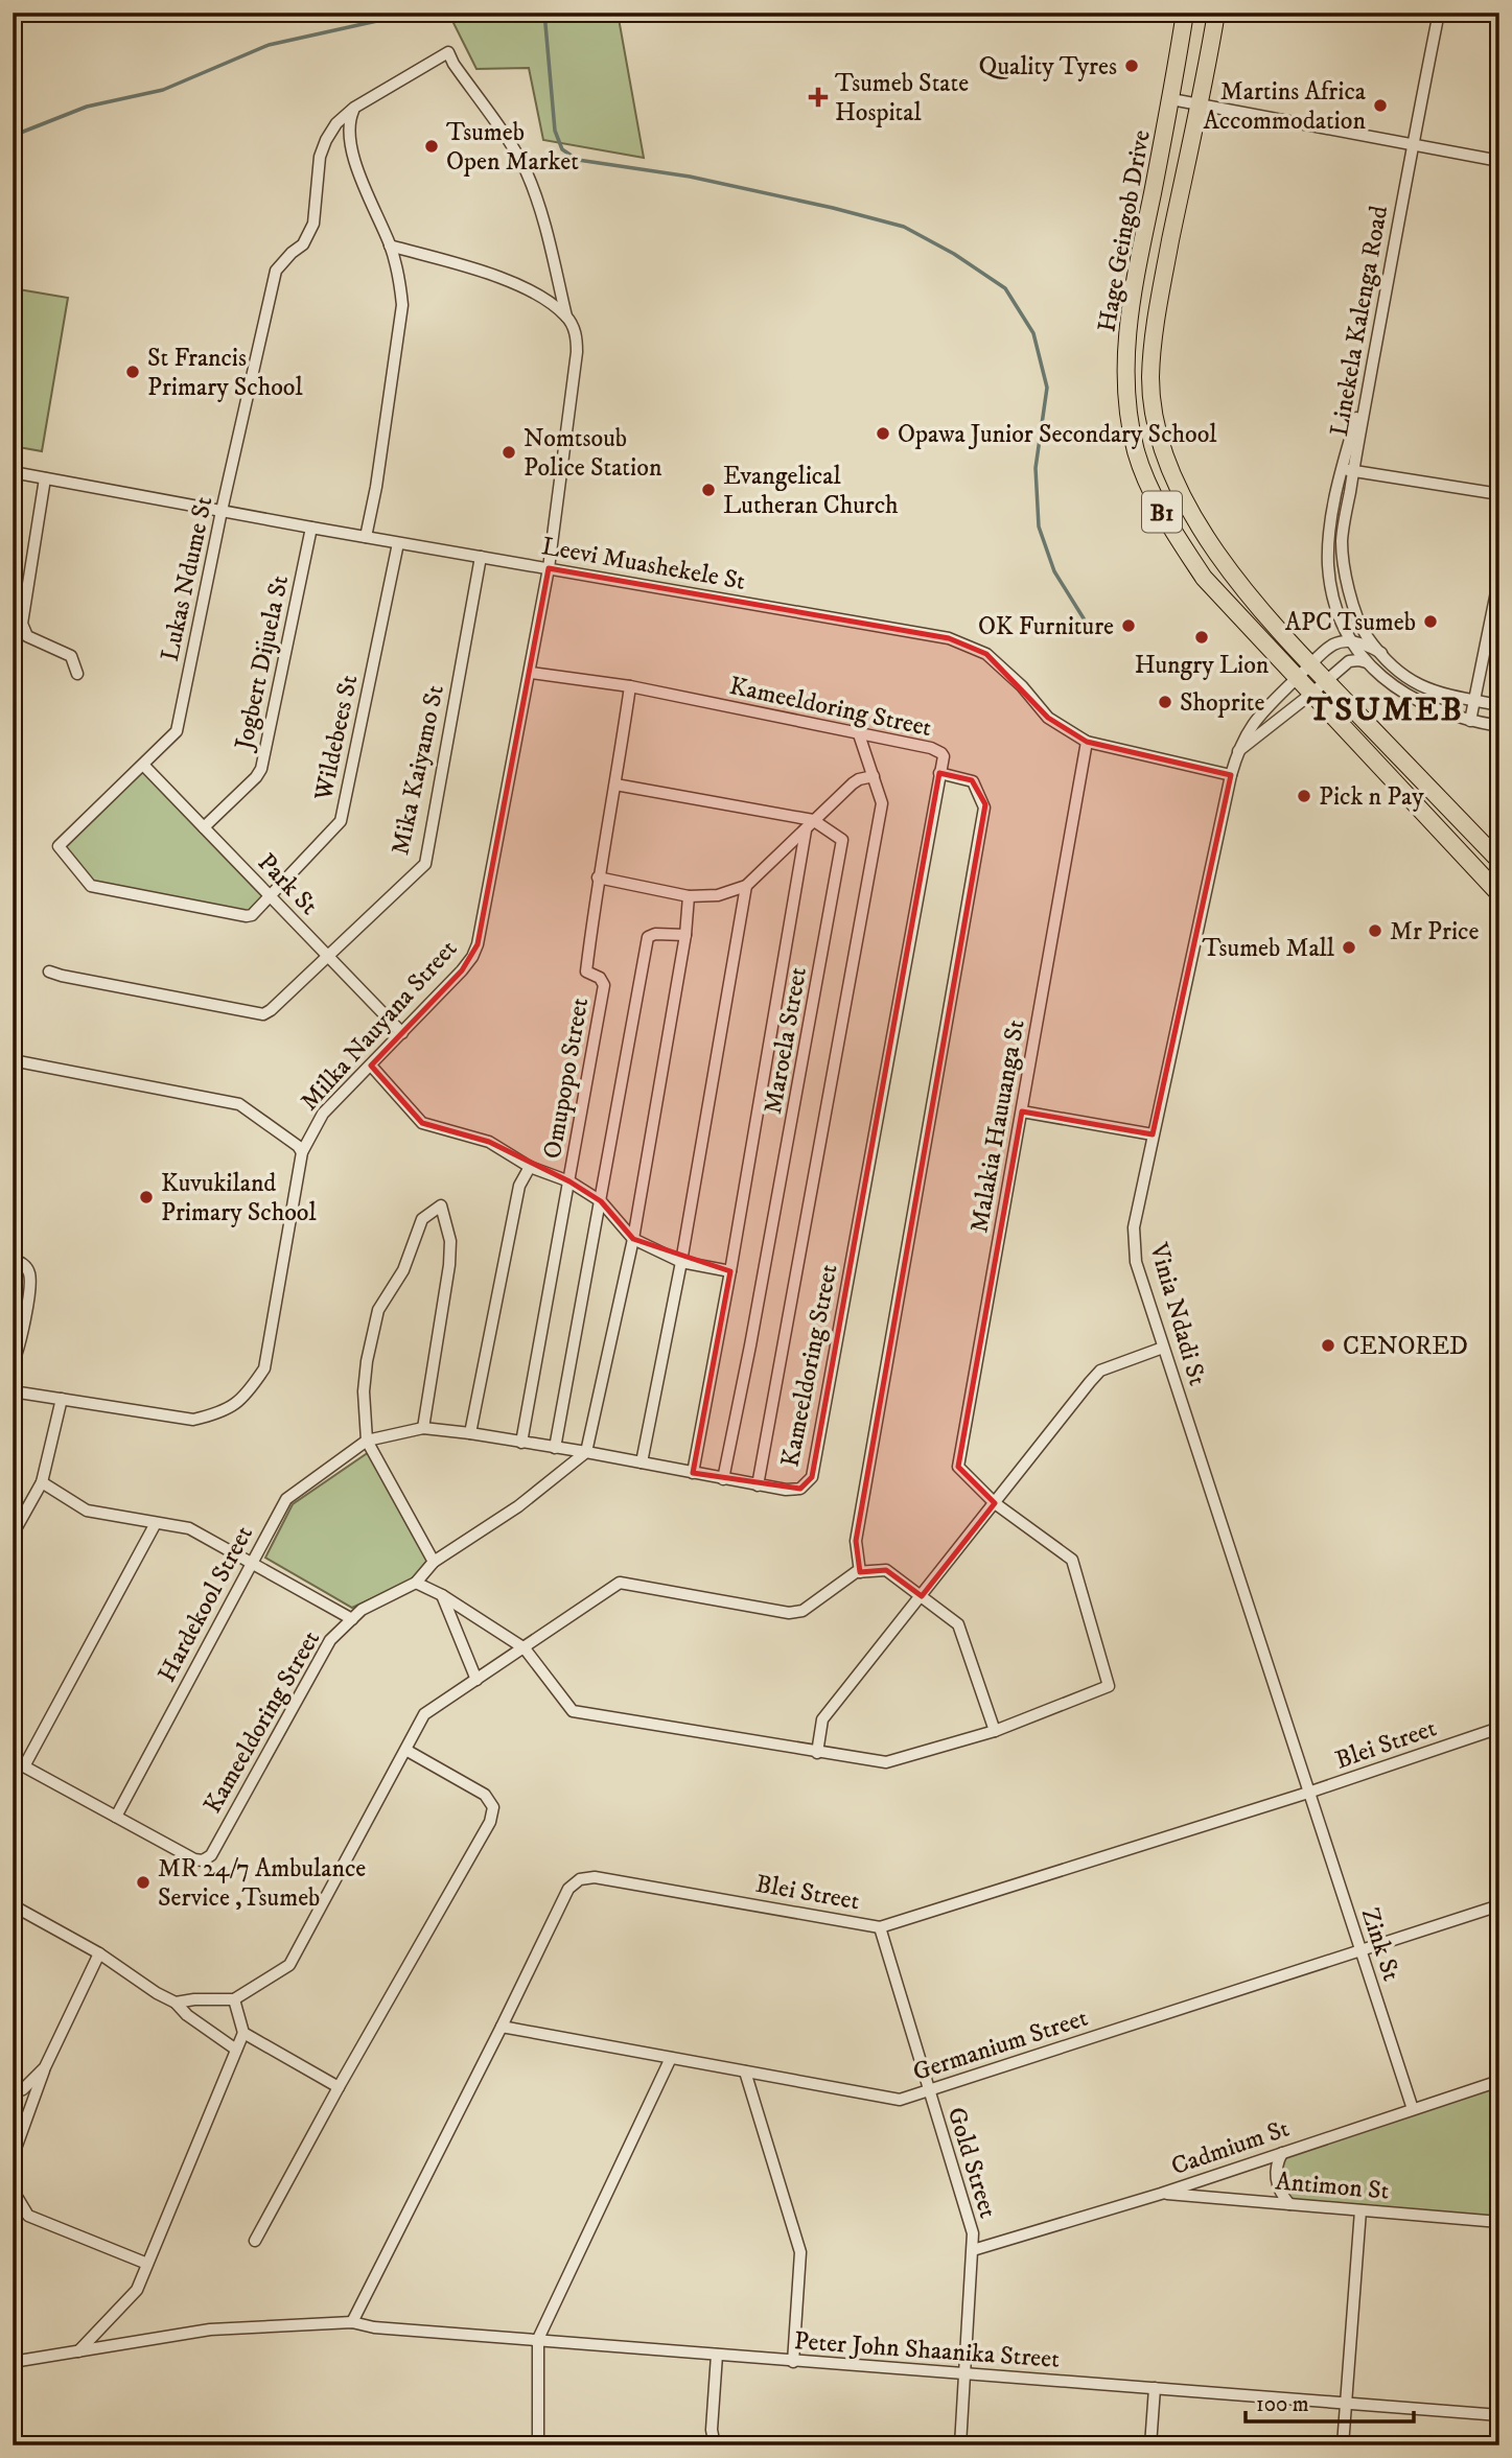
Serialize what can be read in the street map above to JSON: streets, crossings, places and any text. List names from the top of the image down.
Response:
{
  "streets": {
    "highway": ["Hage Geingob Drive", "B1"],
    "street": [
      "Linekela Kalenga Road",
      "Leevi Muashekele St",
      "Lukas Ndume St",
      "Jogbert Dijuela St",
      "Kameeldoring Street",
      "Wildebees St",
      "Mika Kaiyamo St",
      "Park St",
      "Milka Nauyana Street",
      "Maroela Street",
      "Omupopo Street",
      "Malakia Hauuanga St",
      "Vinia Ndadi St",
      "Hardekool Street",
      "Blei Street",
      "Zink St",
      "Germanium Street",
      "Cadmium St",
      "Gold Street",
      "Antimon St",
      "Peter John Shaanika Street"
    ]
  },
  "crossings": [
    ["Hage Geingob Drive", "Vinia Ndadi St"],
    ["Leevi Muashekele St", "Lukas Ndume St"],
    ["Leevi Muashekele St", "Jogbert Dijuela St"],
    ["Leevi Muashekele St", "Wildebees St"],
    ["Leevi Muashekele St", "Mika Kaiyamo St"],
    ["Leevi Muashekele St", "Milka Nauyana Street"],
    ["Leevi Muashekele St", "Malakia Hauuanga St"],
    ["Leevi Muashekele St", "Vinia Ndadi St"],
    ["Lukas Ndume St", "Wildebees St"],
    ["Lukas Ndume St", "Park St"],
    ["Jogbert Dijuela St", "Park St"],
    ["Kameeldoring Street", "Milka Nauyana Street"],
    ["Kameeldoring Street", "Maroela Street"],
    ["Kameeldoring Street", "Omupopo Street"],
    ["Kameeldoring Street", "Hardekool Street"],
    ["Wildebees St", "Park St"],
    ["Mika Kaiyamo St", "Park St"],
    ["Park St", "Milka Nauyana Street"],
    ["Maroela Street", "Omupopo Street"],
    ["Vinia Ndadi St", "Blei Street"],
    ["Vinia Ndadi St", "Zink St"],
    ["Blei Street", "Zink St"],
    ["Blei Street", "Germanium Street"],
    ["Blei Street", "Gold Street"],
    ["Blei Street", "Peter John Shaanika Street"],
    ["Zink St", "Germanium Street"],
    ["Zink St", "Cadmium St"],
    ["Germanium Street", "Gold Street"],
    ["Cadmium St", "Gold Street"],
    ["Cadmium St", "Antimon St"],
    ["Gold Street", "Peter John Shaanika Street"]
  ],
  "districts": ["TSUMEB"],
  "places": {
    "other": [
      "Quality Tyres",
      "Martins Africa Accommodation",
      "Tsumeb Open Market",
      "St Francis Primary School",
      "Opawa Junior Secondary School",
      "Nomtsoub Police Station",
      "Evangelical Lutheran Church",
      "APC Tsumeb",
      "OK Furniture",
      "Hungry Lion",
      "Shoprite",
      "Pick n Pay",
      "Mr Price",
      "Tsumeb Mall",
      "Kuvukiland Primary School",
      "CENORED",
      "MR 24/7 Ambulance Service ,Tsumeb"
    ],
    "health": ["Tsumeb State Hospital"]
  },
  "scale_bar": "100 m"
}
